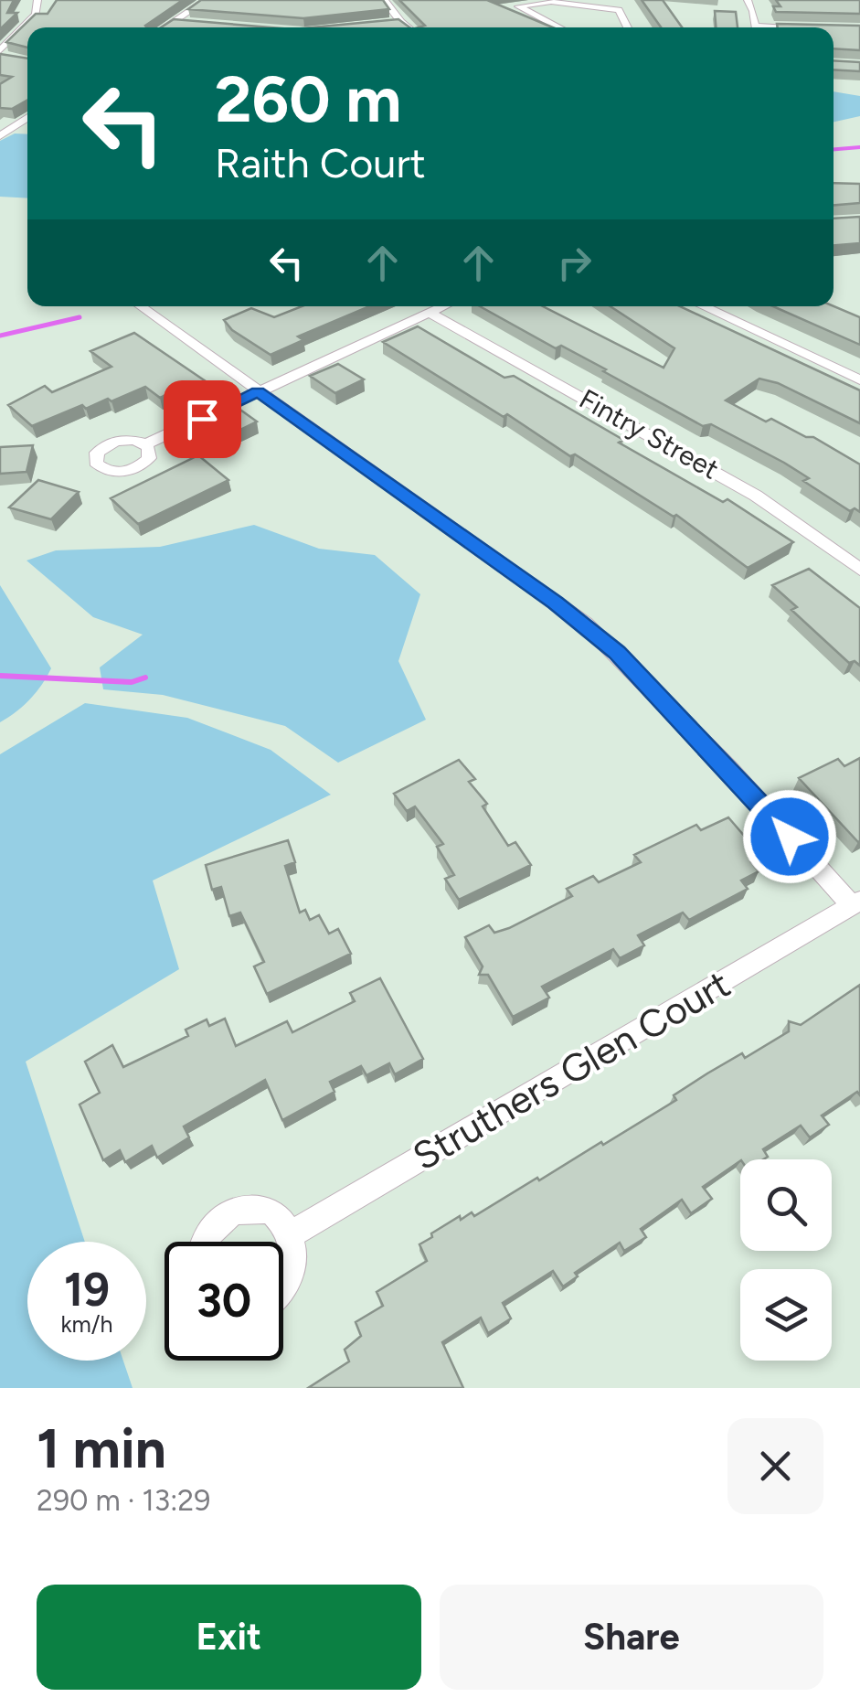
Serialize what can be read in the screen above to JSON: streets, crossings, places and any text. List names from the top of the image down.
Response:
{
  "streets": {
    "street": ["Fintry Street", "Struthers Glen Court"]
  },
  "page": {
    "turn": ["260 m", "Raith Court"],
    "speed": "19 km/h",
    "limit": "30",
    "heading": ["1 min", "290 m · 13:29"],
    "buttons": ["Exit", "Share"]
  }
}
